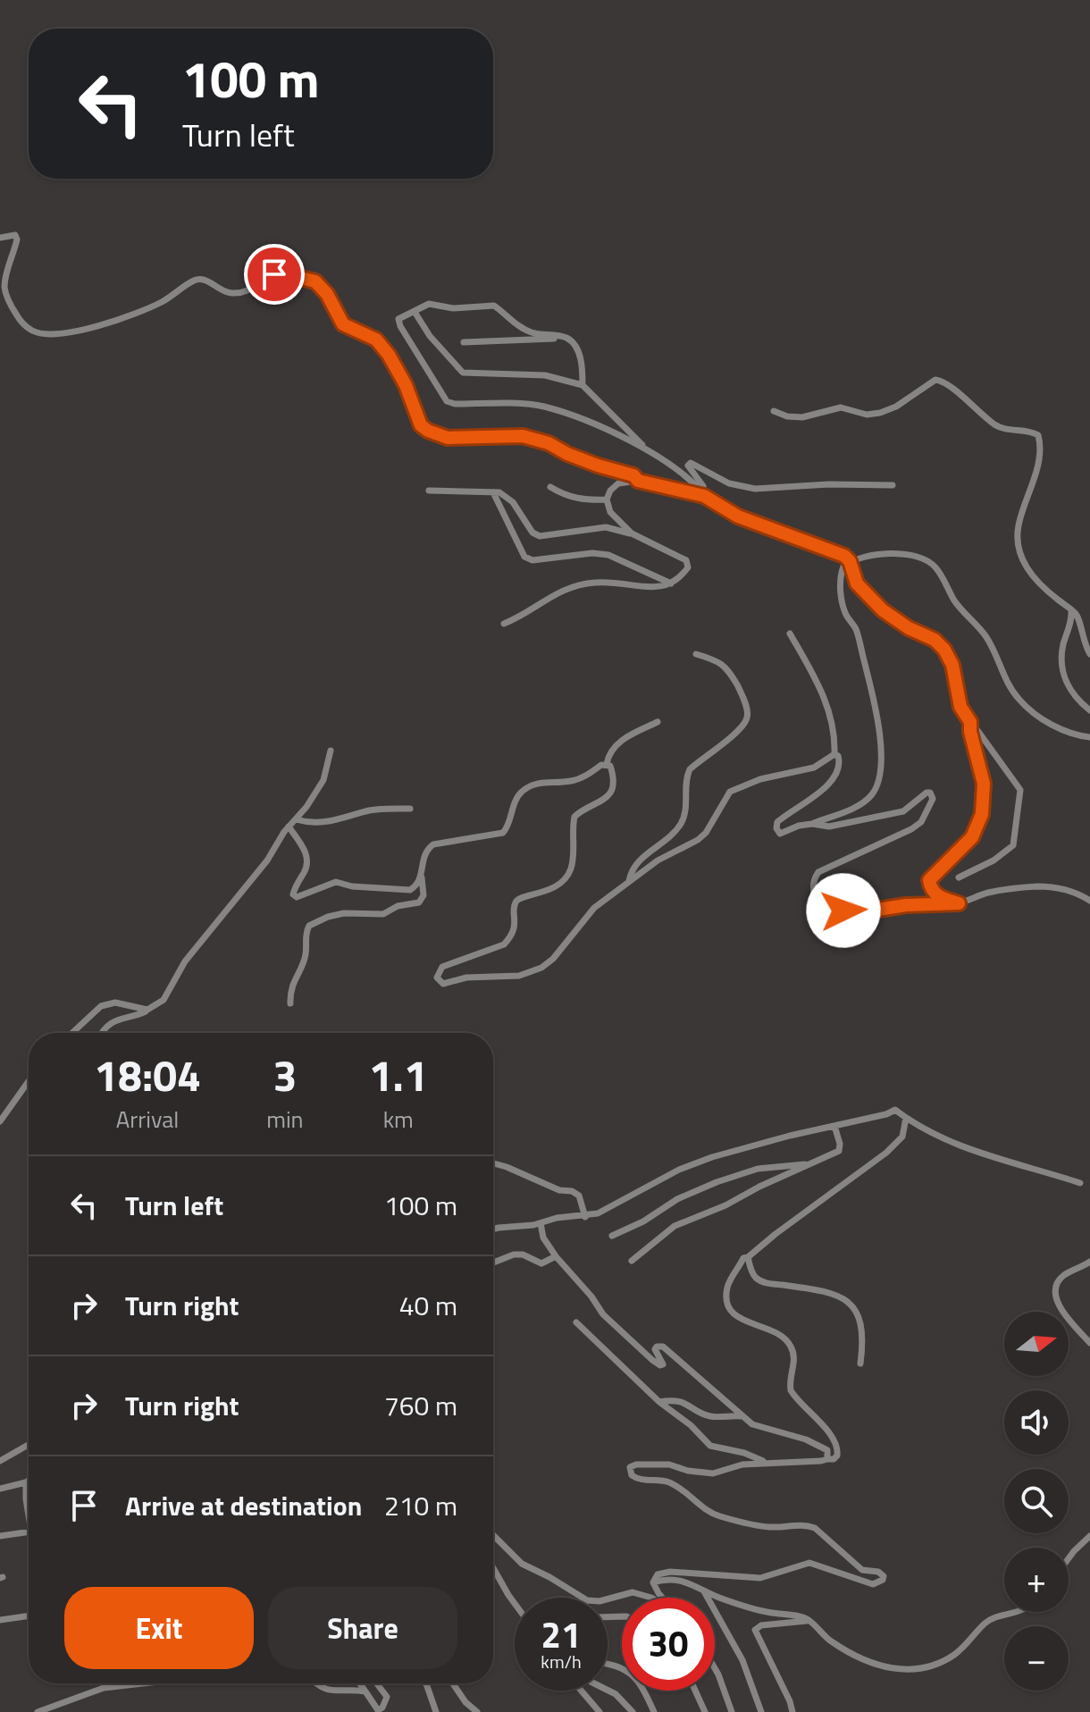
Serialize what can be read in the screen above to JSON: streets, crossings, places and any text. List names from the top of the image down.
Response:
{
  "north": "right",
  "page": {
    "turn": ["100 m", "Turn left"],
    "eta": [
      "18:04",
      "Arrival",
      "3",
      "min",
      "1.1",
      "km"
    ],
    "list": [
      {
        "name": "Turn left",
        "value": "100 m"
      },
      {
        "name": "Turn right",
        "value": "40 m"
      },
      {
        "name": "Turn right",
        "value": "760 m"
      },
      {
        "name": "Arrive at destination",
        "value": "210 m"
      }
    ],
    "map_buttons": ["+", "−"],
    "buttons": ["Exit", "Share"],
    "speed": "21 km/h",
    "limit": "30"
  }
}
